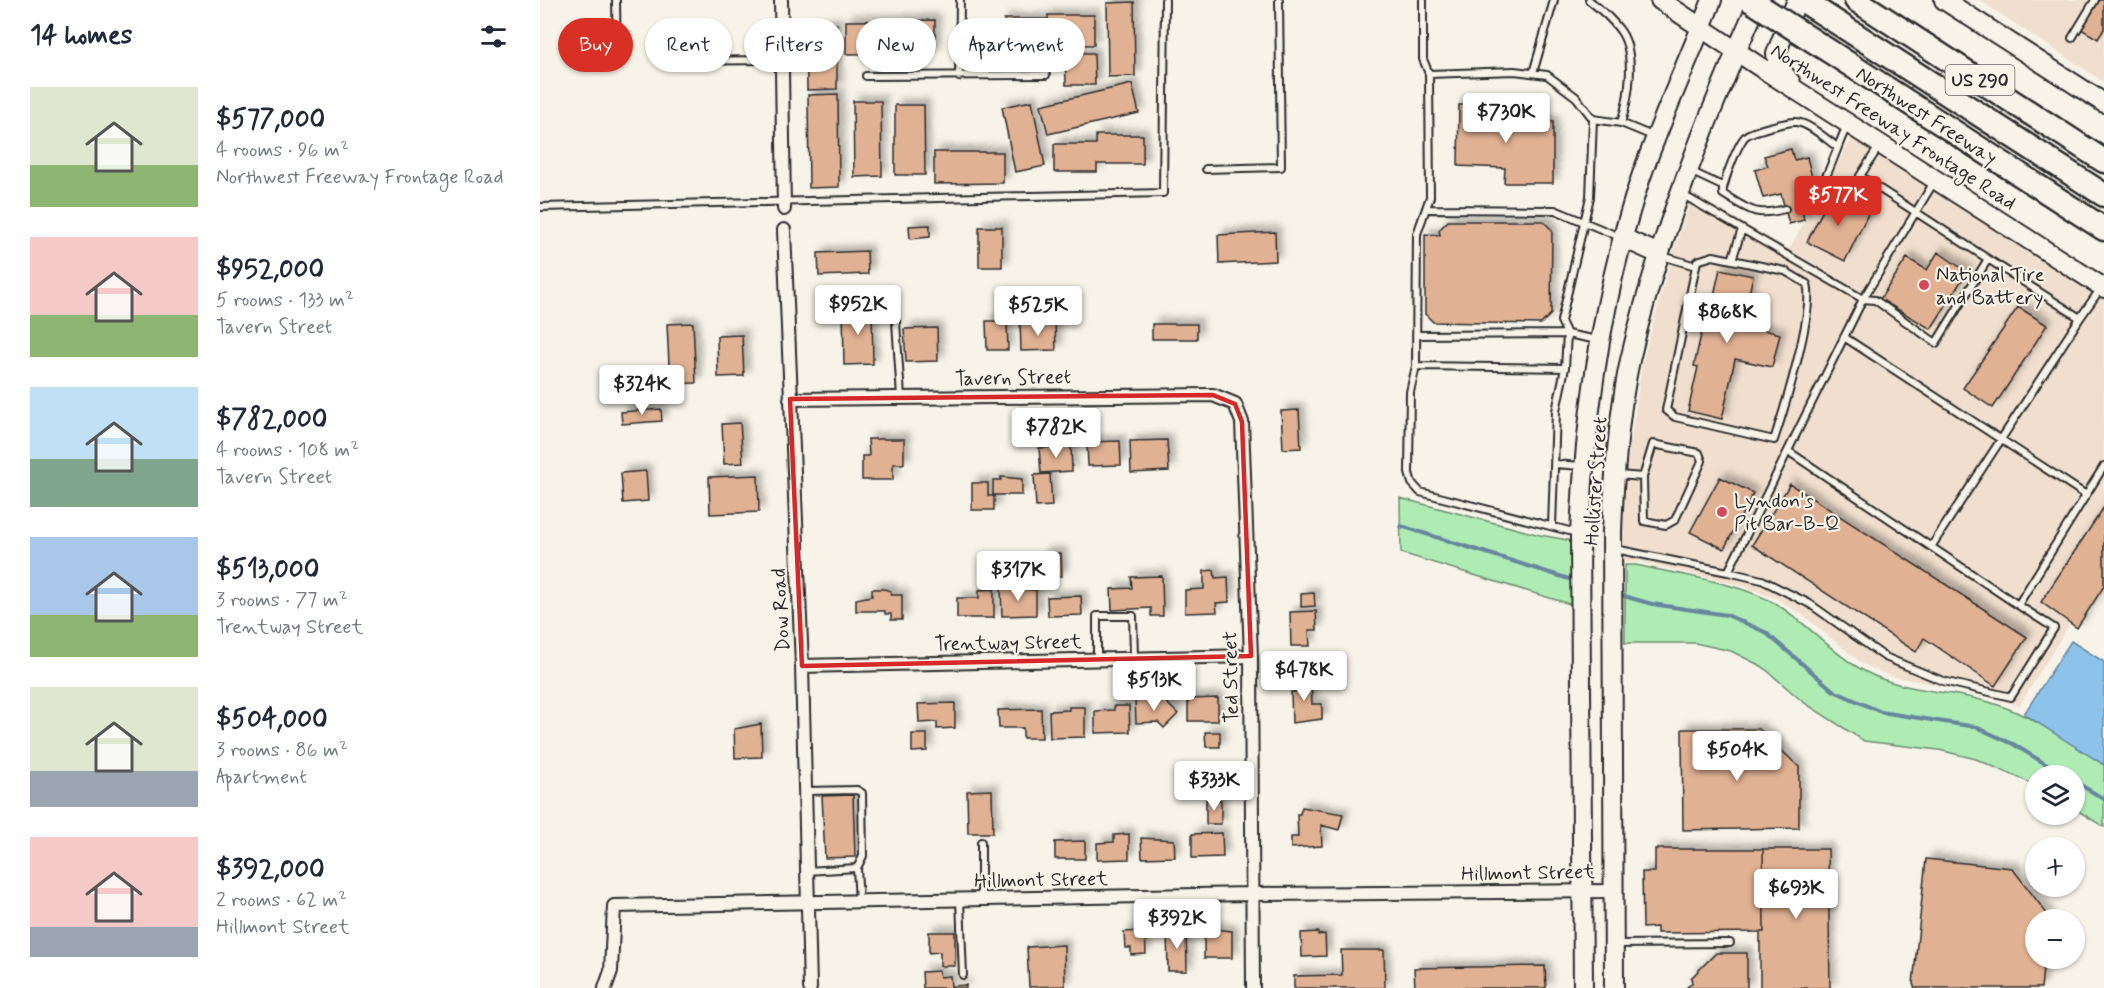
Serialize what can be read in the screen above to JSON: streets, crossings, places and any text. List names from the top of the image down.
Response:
{
  "streets": {
    "highway": ["US 290", "Northwest Freeway"],
    "main road": ["Northwest Freeway Frontage Road", "Hollister Street"],
    "street": [
      "Tavern Street",
      "Dow Road",
      "Trentway Street",
      "Ted Street",
      "Hillmont Street"
    ]
  },
  "crossings": [
    ["Northwest Freeway Frontage Road", "Hollister Street"],
    ["Tavern Street", "Dow Road"],
    ["Tavern Street", "Ted Street"],
    ["Hollister Street", "Hillmont Street"],
    ["Dow Road", "Trentway Street"],
    ["Dow Road", "Hillmont Street"],
    ["Trentway Street", "Ted Street"],
    ["Ted Street", "Hillmont Street"]
  ],
  "places": ["National Tire and Battery", "Lyndon's Pit Bar-B-Q"],
  "page": {
    "heading": "14 homes",
    "chip": [
      "Buy",
      "Rent",
      "Filters",
      "New",
      "Apartment"
    ],
    "list": [
      {
        "name": "$577,000",
        "note": "4 rooms · 96 m² · Northwest Freeway Frontage Road"
      },
      {
        "name": "$952,000",
        "note": "5 rooms · 133 m² · Tavern Street"
      },
      {
        "name": "$782,000",
        "note": "4 rooms · 108 m² · Tavern Street"
      },
      {
        "name": "$513,000",
        "note": "3 rooms · 77 m² · Trentway Street"
      },
      {
        "name": "$504,000",
        "note": "3 rooms · 86 m² · Apartment"
      },
      {
        "name": "$392,000",
        "note": "2 rooms · 62 m² · Hillmont Street"
      }
    ],
    "price": [
      "$730K",
      "$577K",
      "$952K",
      "$525K",
      "$868K",
      "$324K",
      "$782K",
      "$317K",
      "$478K",
      "$513K",
      "$504K",
      "$333K",
      "$693K",
      "$392K"
    ],
    "map_buttons": ["+", "−"]
  }
}
